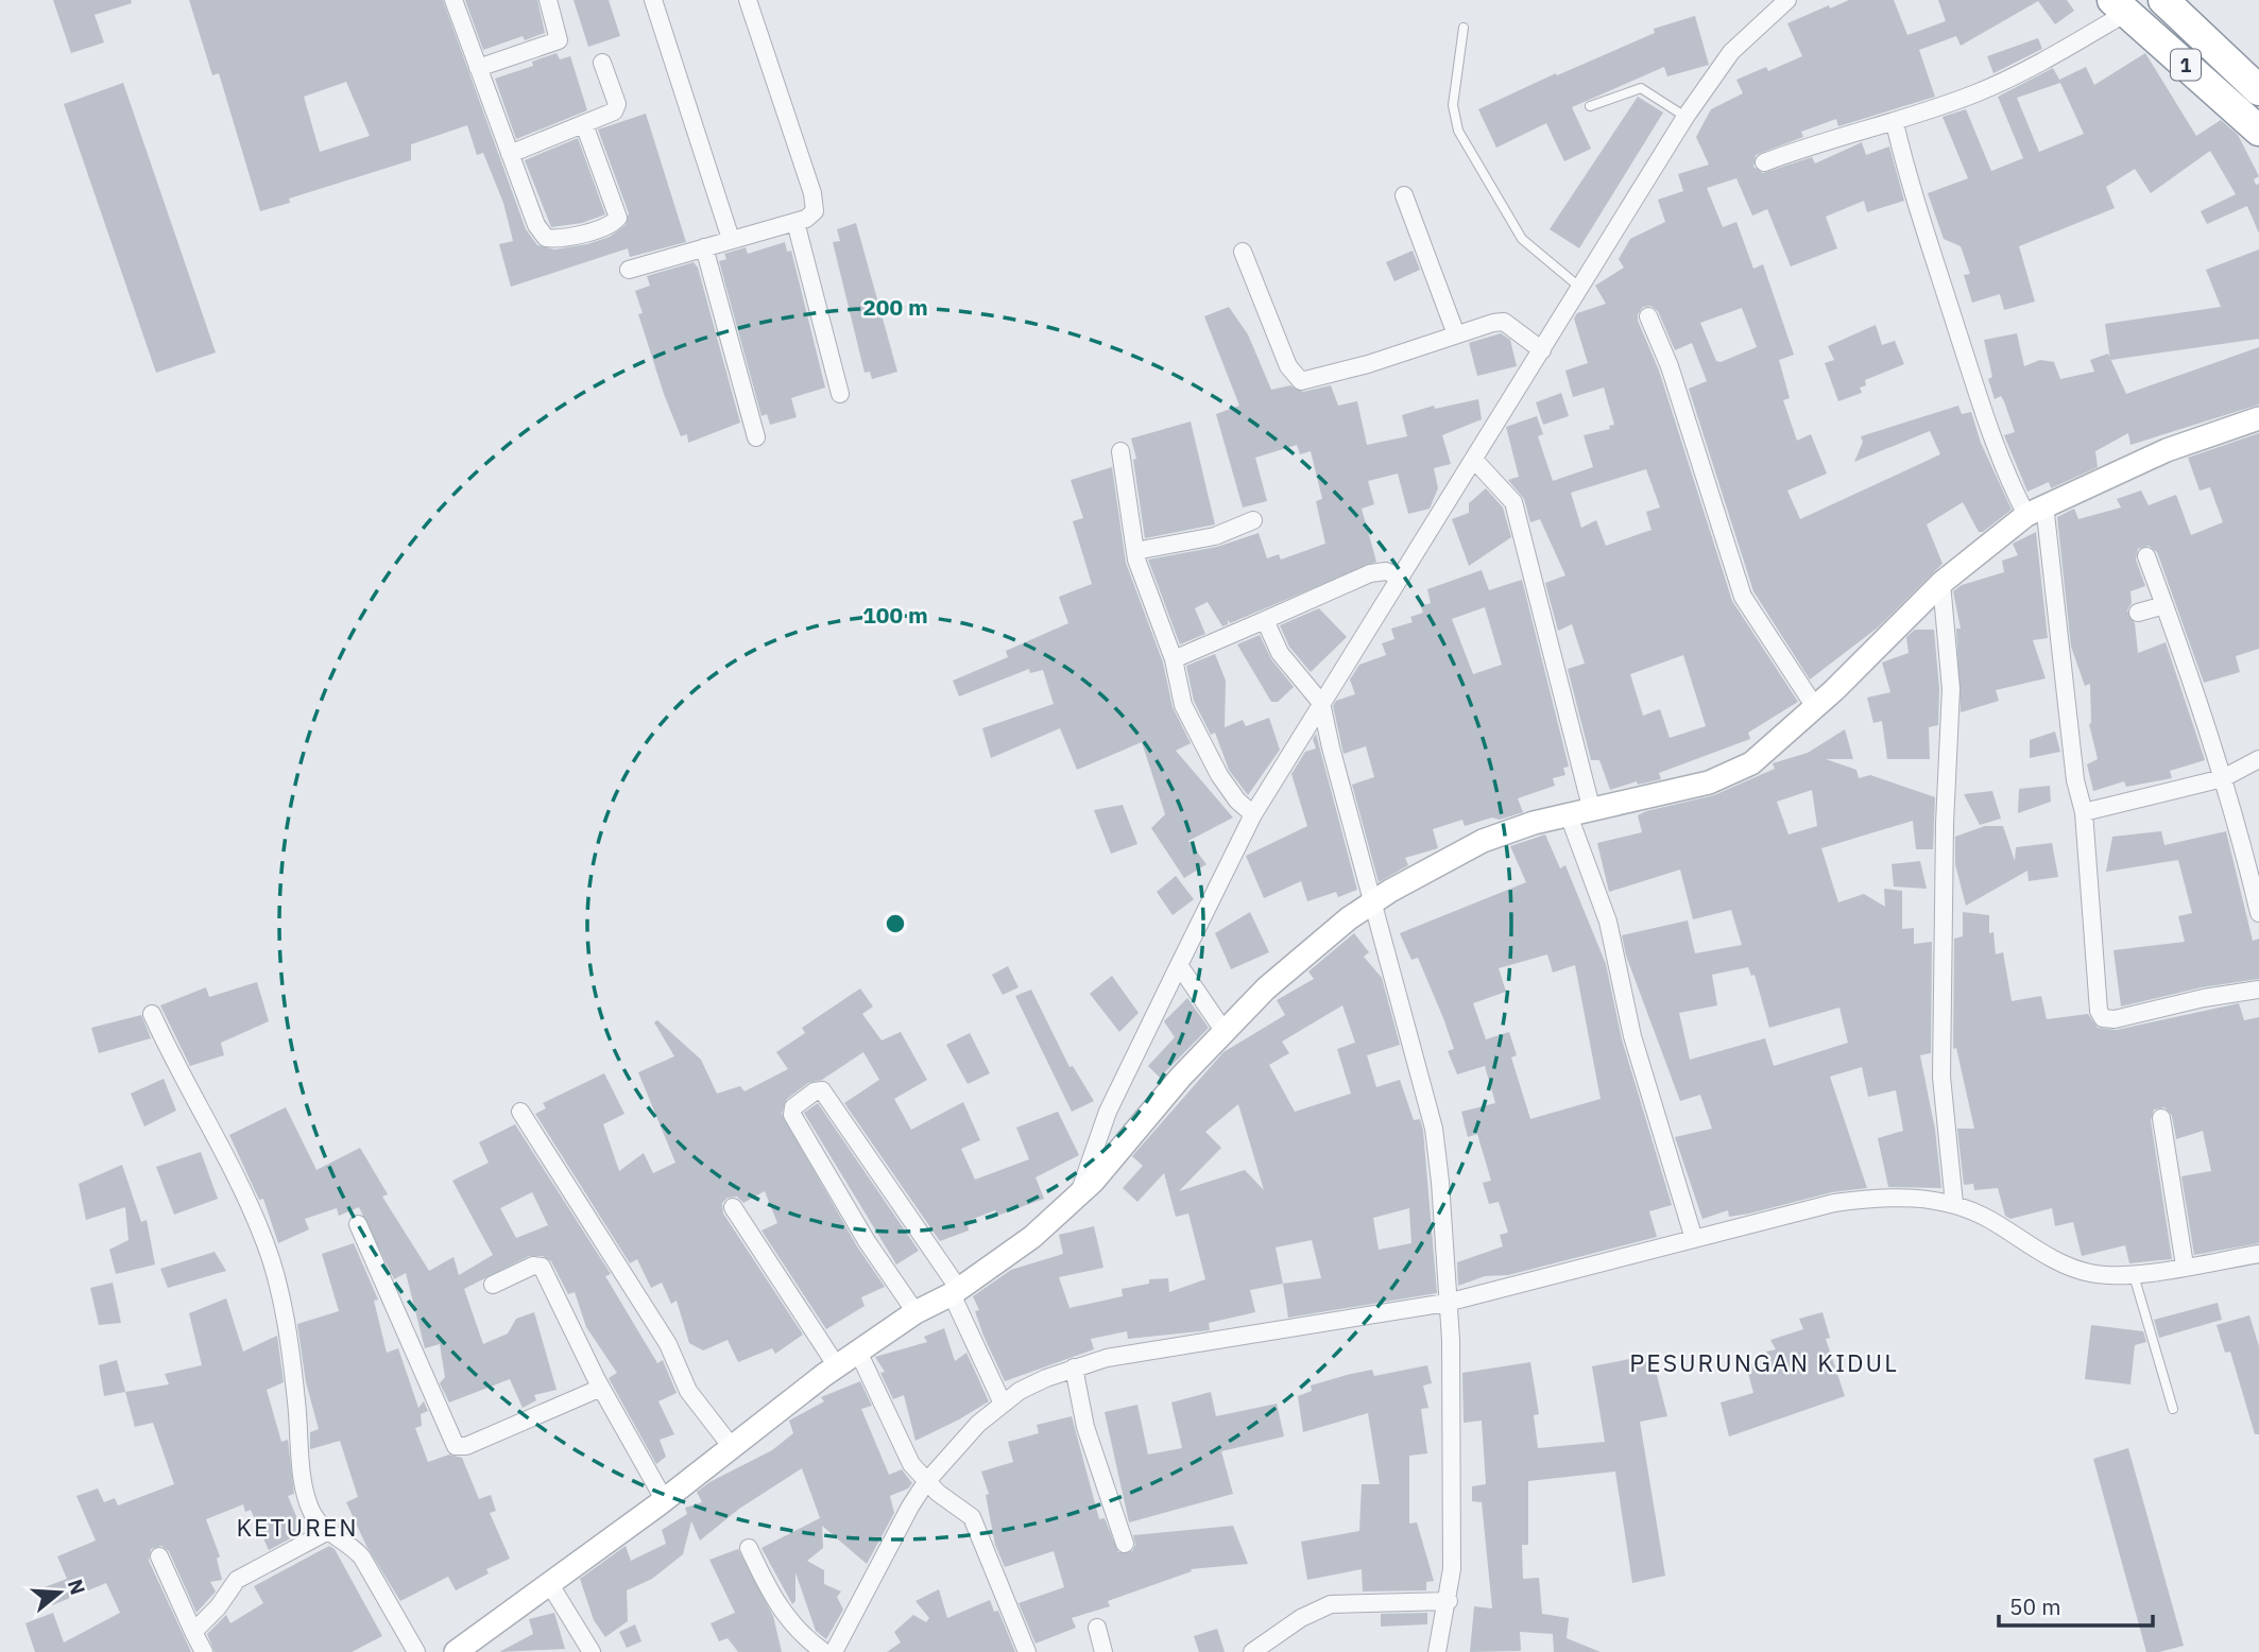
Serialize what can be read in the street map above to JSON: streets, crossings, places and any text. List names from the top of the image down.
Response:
{
  "streets": {
    "highway": ["1"]
  },
  "districts": ["PESURUNGAN KIDUL", "KETUREN"],
  "scale_bar": "50 m",
  "north": "right",
  "rings": ["200 m", "100 m"]
}
